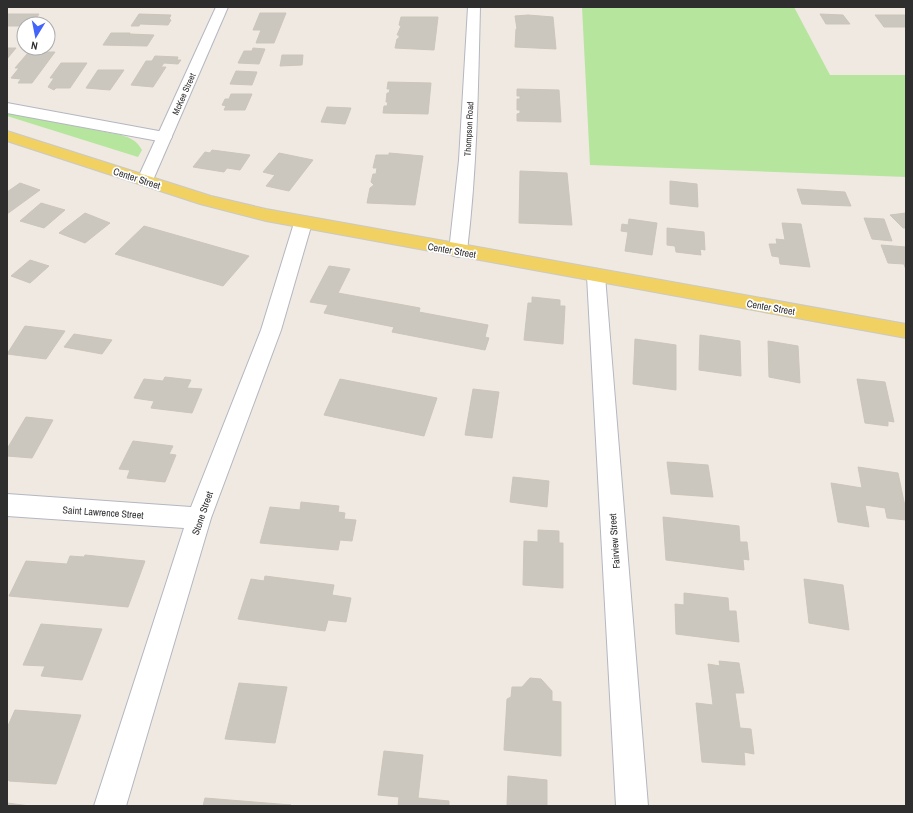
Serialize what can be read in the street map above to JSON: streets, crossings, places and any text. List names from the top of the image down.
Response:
{
  "streets": {
    "main road": ["Center Street"],
    "street": [
      "McKee Street",
      "Thompson Road",
      "Saint Lawrence Street",
      "Stone Street",
      "Fairview Street"
    ]
  },
  "crossings": [
    ["McKee Street", "Center Street"],
    ["Thompson Road", "Center Street"],
    ["Center Street", "Stone Street"],
    ["Center Street", "Fairview Street"],
    ["Saint Lawrence Street", "Stone Street"]
  ],
  "north": "bottom"
}
